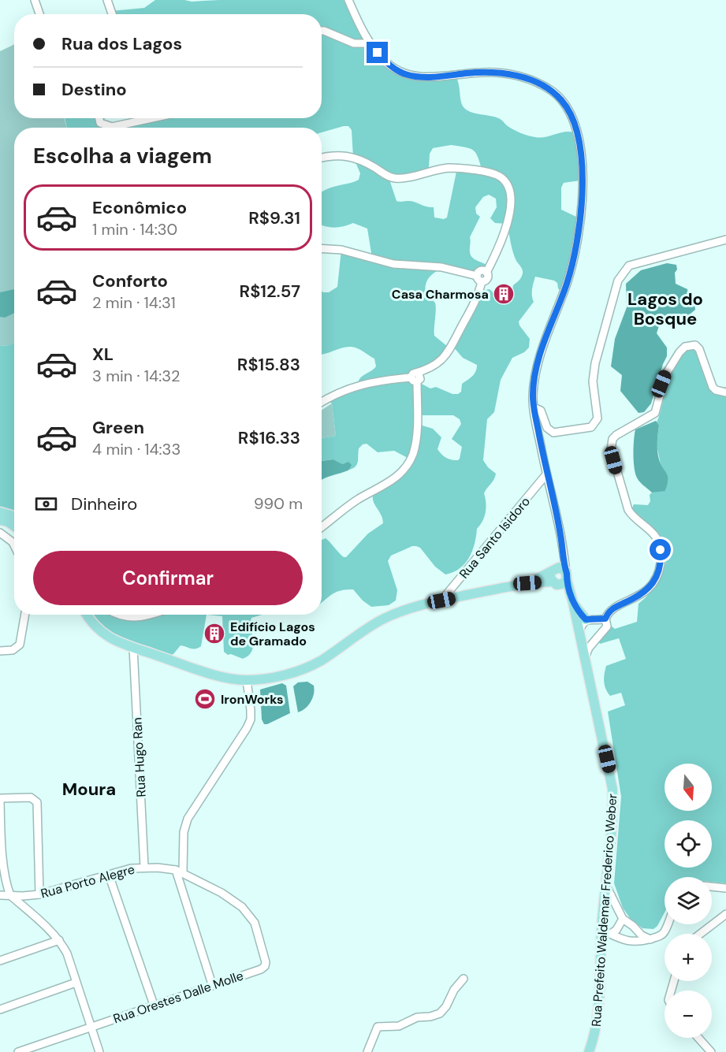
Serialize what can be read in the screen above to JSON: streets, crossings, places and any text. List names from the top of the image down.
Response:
{
  "streets": {
    "main road": ["Rua Prefeito Waldemar Frederico Weber"],
    "street": [
      "Rua Santo Isidoro",
      "Rua Hugo Ran",
      "Rua Porto Alegre",
      "Rua Orestes Dalle Molle"
    ]
  },
  "crossings": [
    ["Rua Santo Isidoro", "Rua Prefeito Waldemar Frederico Weber"],
    ["Rua Hugo Ran", "Rua Porto Alegre"],
    ["Rua Porto Alegre", "Rua Orestes Dalle Molle"]
  ],
  "districts": ["Lagos do Bosque", "Moura"],
  "places": {
    "building": ["Casa Charmosa", "Edifício Lagos de Gramado"],
    "sports": ["IronWorks"]
  },
  "north": "bottom",
  "page": {
    "banner": ["Rua dos Lagos", "Destino"],
    "heading": "Escolha a viagem",
    "list": [
      {
        "name": "Econômico",
        "note": "1 min · 14:30",
        "value": "R$9.31"
      },
      {
        "name": "Conforto",
        "note": "2 min · 14:31",
        "value": "R$12.57"
      },
      {
        "name": "XL",
        "note": "3 min · 14:32",
        "value": "R$15.83"
      },
      {
        "name": "Green",
        "note": "4 min · 14:33",
        "value": "R$16.33"
      }
    ],
    "pay": ["Dinheiro", "990 m"],
    "buttons": "Confirmar",
    "map_buttons": ["+", "−"]
  }
}
